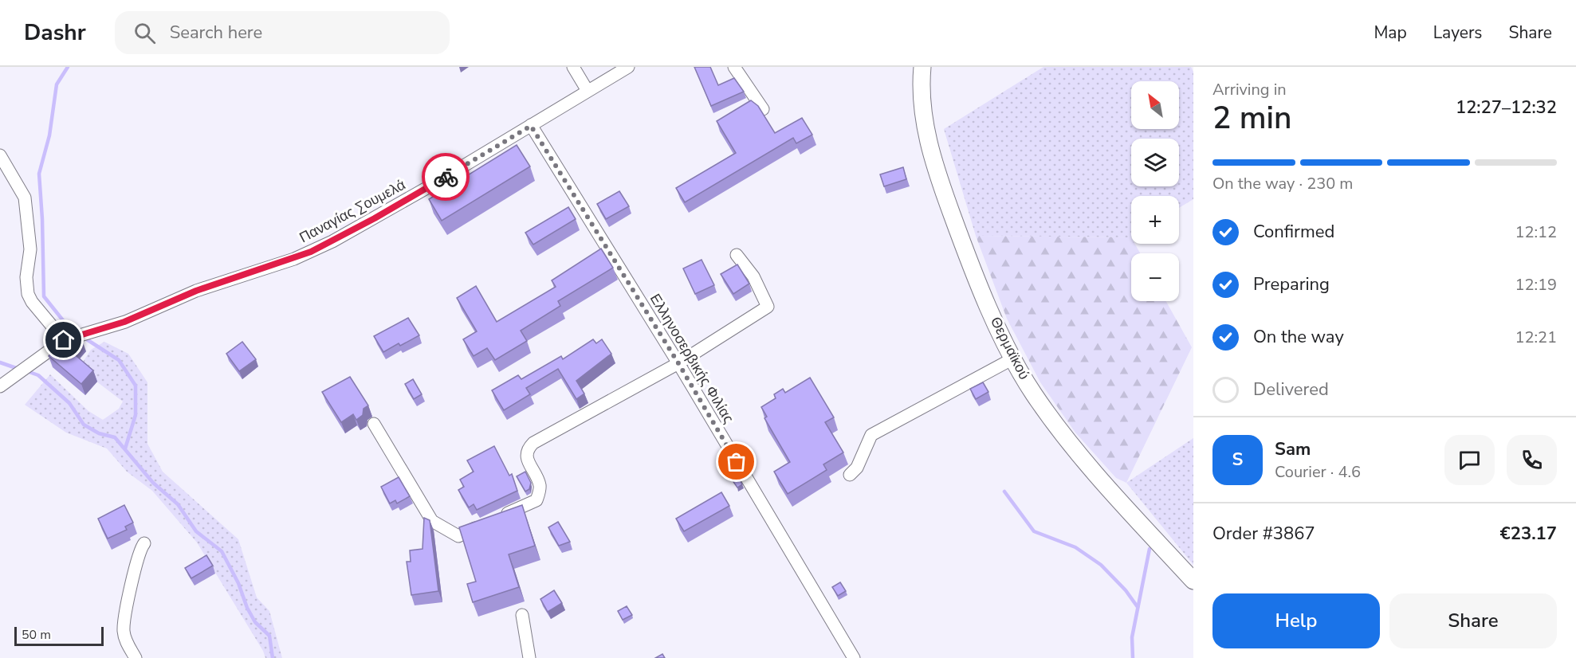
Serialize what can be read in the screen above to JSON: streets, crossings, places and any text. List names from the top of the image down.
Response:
{
  "streets": {
    "street": ["Παναγίας Σουμελά", "Θερμαϊκού", "Ελληνοσερβικής Φιλίας"]
  },
  "crossings": [
    ["Παναγίας Σουμελά", "Ελληνοσερβικής Φιλίας"]
  ],
  "scale_bar": "50 m",
  "north": "top left",
  "page": {
    "header": "Dashr",
    "search": "Search here",
    "nav": ["Map", "Layers", "Share"],
    "heading": ["2 min", "Arriving in", "12:27–12:32"],
    "panel": [
      "Sam",
      "Courier · 4.6",
      "Order #3867",
      "€23.17"
    ],
    "map_buttons": ["+", "−"],
    "bar": "On the way · 230 m",
    "list": [
      ["Confirmed", "12:12"],
      ["Preparing", "12:19"],
      ["On the way", "12:21"],
      "Delivered"
    ],
    "round": "S",
    "buttons": ["Help", "Share"],
    "scale": "50 m"
  }
}
